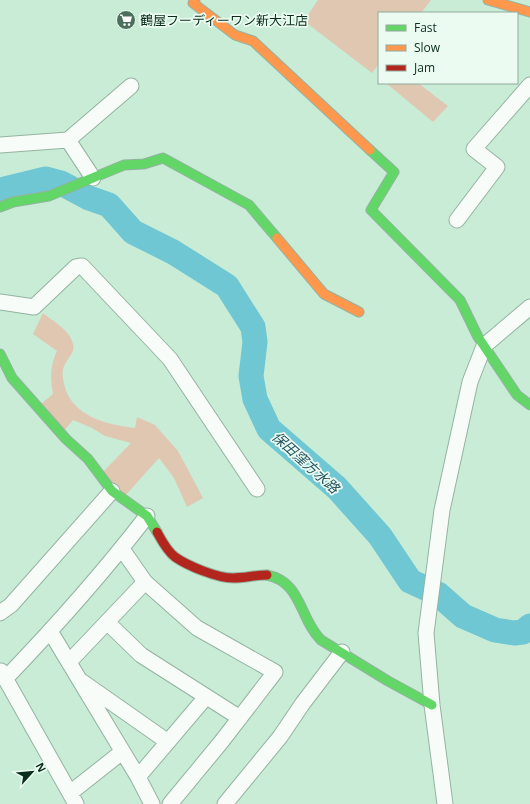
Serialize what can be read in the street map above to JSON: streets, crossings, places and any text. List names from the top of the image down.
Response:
{
  "water": ["保田窪方水路"],
  "places": {
    "supermarket": ["鶴屋フーディーワン新大江店"]
  },
  "legend": ["Fast", "Slow", "Jam"],
  "north": "top right"
}
